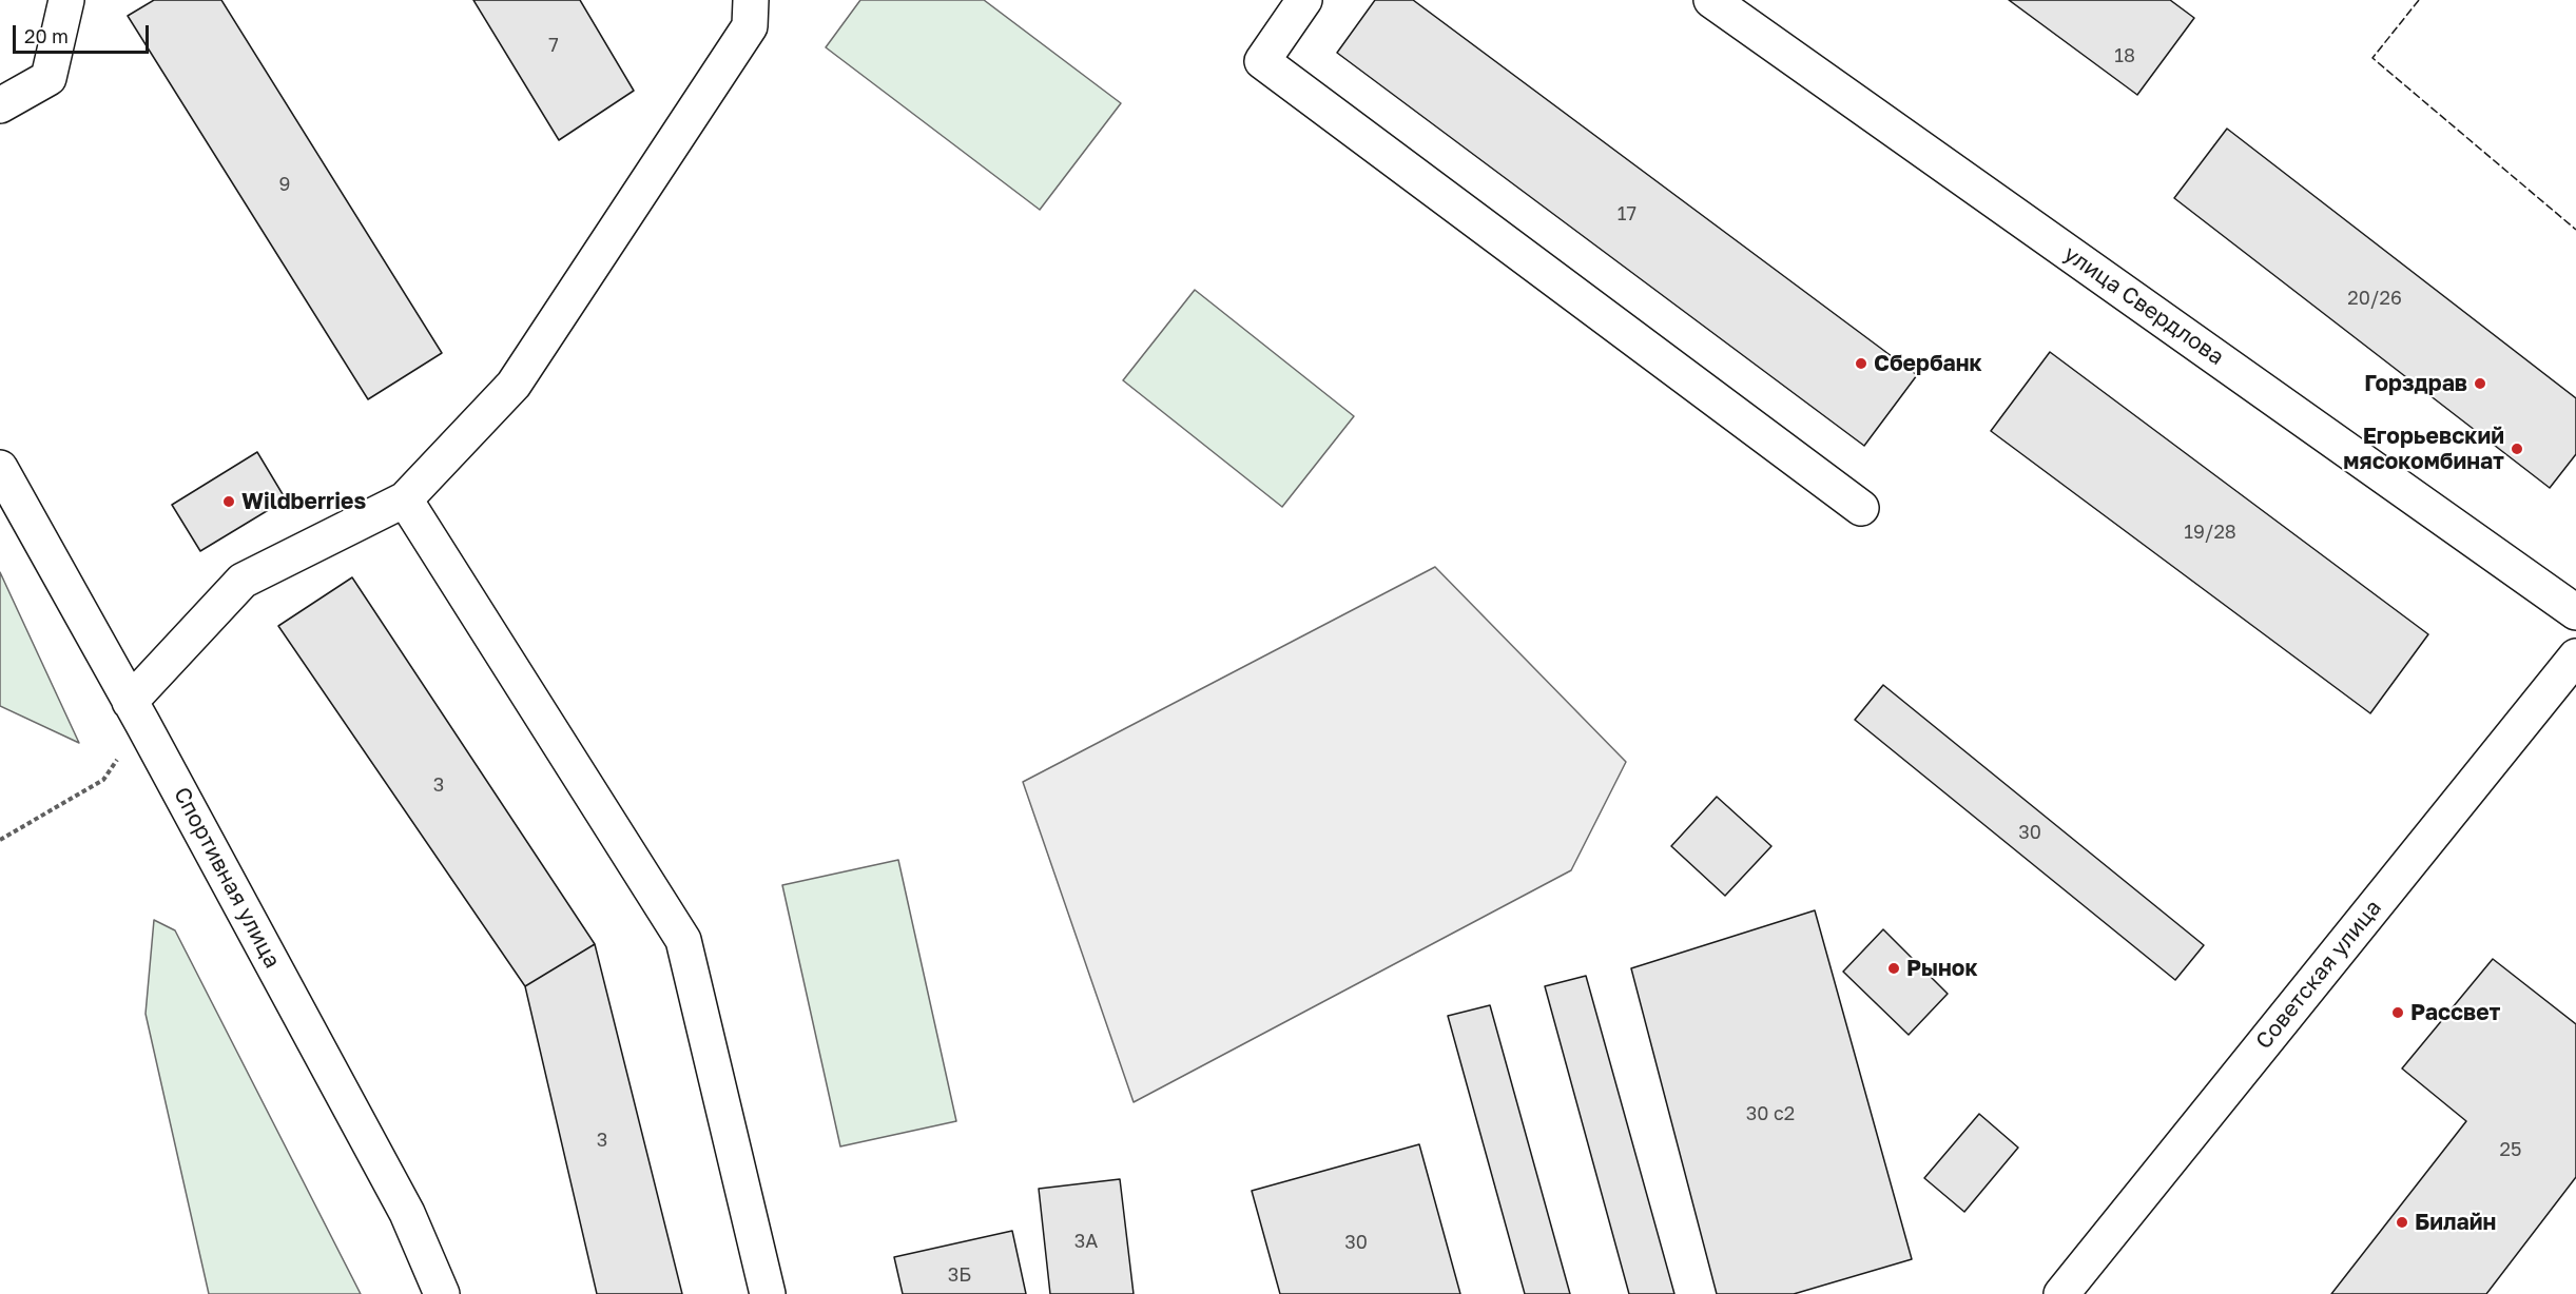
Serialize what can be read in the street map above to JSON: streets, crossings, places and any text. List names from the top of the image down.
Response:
{
  "streets": {
    "street": ["улица Свердлова", "Спортивная улица", "Советская улица"]
  },
  "places": [
    "Сбербанк",
    "Горздрав",
    "Егорьевский мясокомбинат",
    "Wildberries",
    "Рынок",
    "Рассвет",
    "Билайн"
  ],
  "house_numbers": [
    "7",
    "18",
    "9",
    "17",
    "20/26",
    "19/28",
    "3",
    "30",
    "30 c2",
    "3",
    "25",
    "3А",
    "30",
    "3Б"
  ],
  "scale_bar": "20 m"
}
